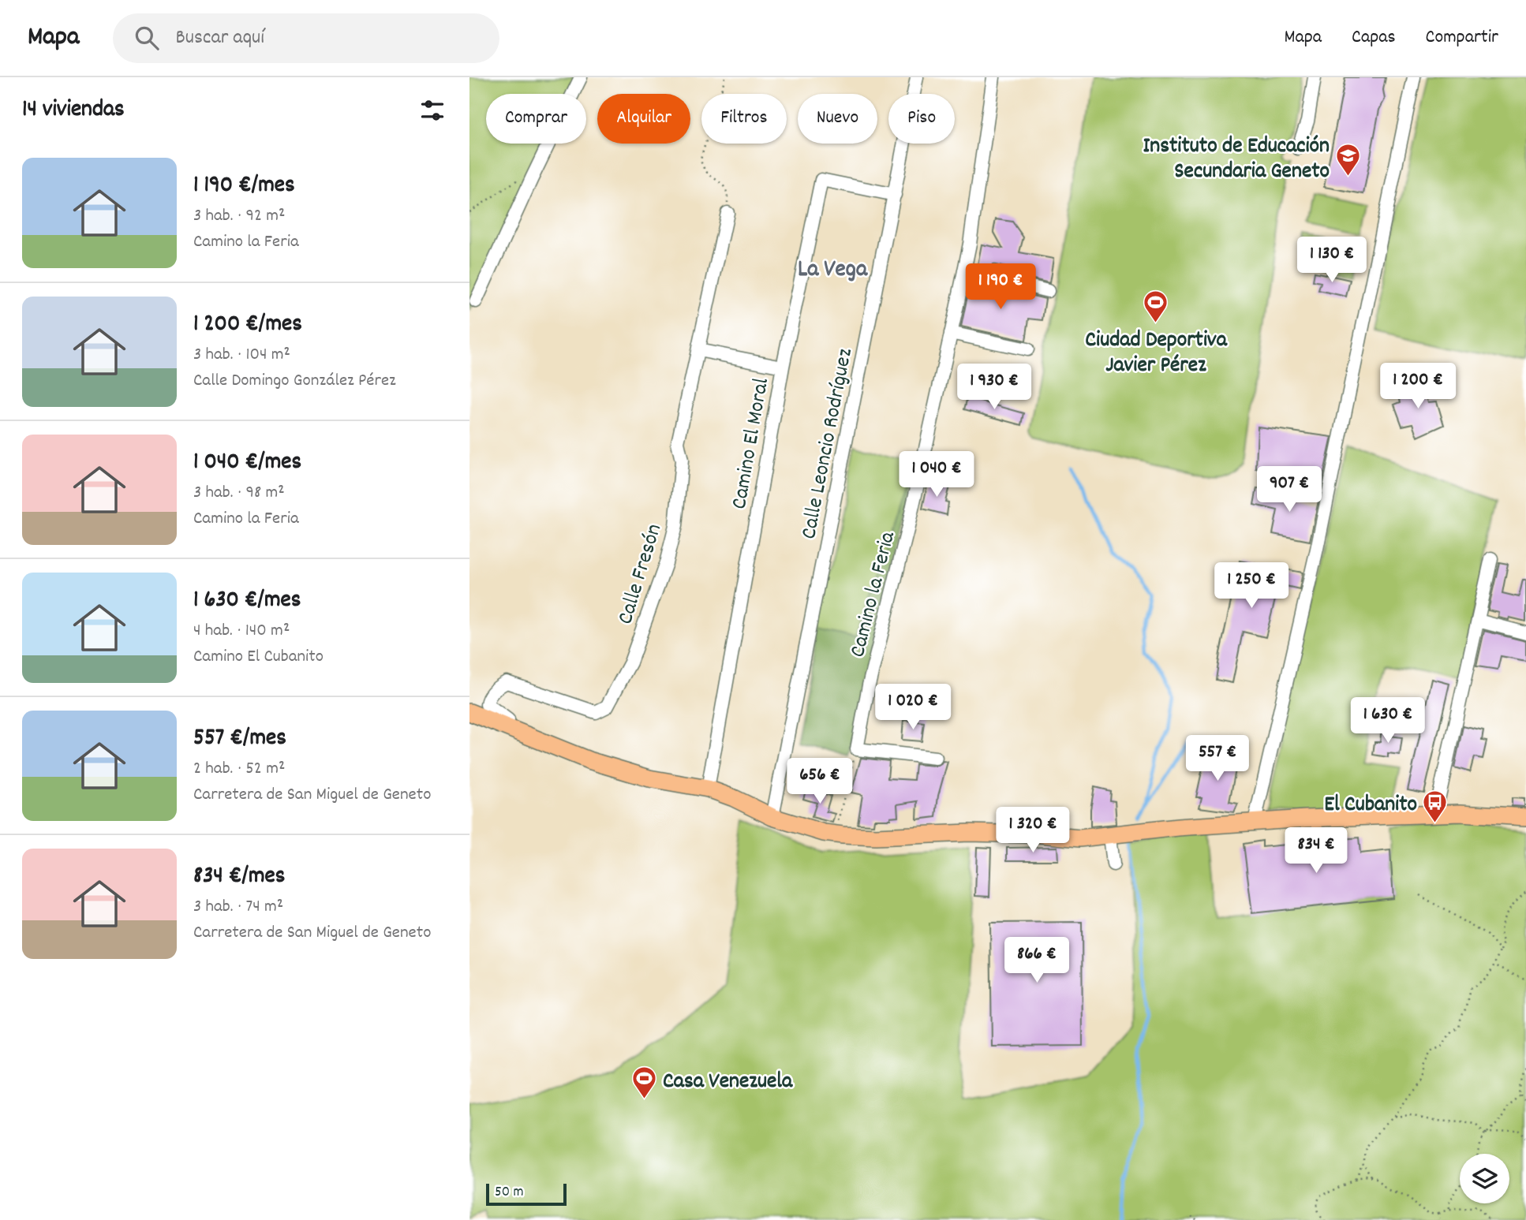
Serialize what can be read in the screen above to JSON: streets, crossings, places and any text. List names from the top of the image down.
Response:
{
  "streets": {
    "street": [
      "Camino El Moral",
      "Calle Leoncio Rodríguez",
      "Calle Fresón",
      "Camino la Feria"
    ]
  },
  "crossings": [
    ["Camino El Moral", "Calle Leoncio Rodríguez"]
  ],
  "districts": ["La Vega"],
  "places": {
    "school or university": ["Instituto de Educación Secundaria Geneto"],
    "sports": ["Ciudad Deportiva Javier Pérez", "Casa Venezuela"],
    "bus stop": ["El Cubanito"]
  },
  "scale_bar": "50 m",
  "page": {
    "header": "Mapa",
    "search": "Buscar aquí",
    "nav": ["Mapa", "Capas", "Compartir"],
    "heading": "14 viviendas",
    "chip": [
      "Comprar",
      "Alquilar",
      "Filtros",
      "Nuevo",
      "Piso"
    ],
    "list": [
      {
        "name": "1 190 €/mes",
        "note": "3 hab. · 92 m² · Camino la Feria"
      },
      {
        "name": "1 200 €/mes",
        "note": "3 hab. · 104 m² · Calle Domingo González Pérez"
      },
      {
        "name": "1 040 €/mes",
        "note": "3 hab. · 98 m² · Camino la Feria"
      },
      {
        "name": "1 630 €/mes",
        "note": "4 hab. · 140 m² · Camino El Cubanito"
      },
      {
        "name": "557 €/mes",
        "note": "2 hab. · 52 m² · Carretera de San Miguel de Geneto"
      },
      {
        "name": "834 €/mes",
        "note": "3 hab. · 74 m² · Carretera de San Miguel de Geneto"
      }
    ],
    "price": [
      "1 130 €",
      "1 190 €",
      "1 200 €",
      "1 930 €",
      "1 040 €",
      "907 €",
      "1 250 €",
      "1 020 €",
      "1 630 €",
      "557 €",
      "656 €",
      "1 320 €",
      "834 €",
      "866 €"
    ],
    "scale": "50 m"
  }
}
